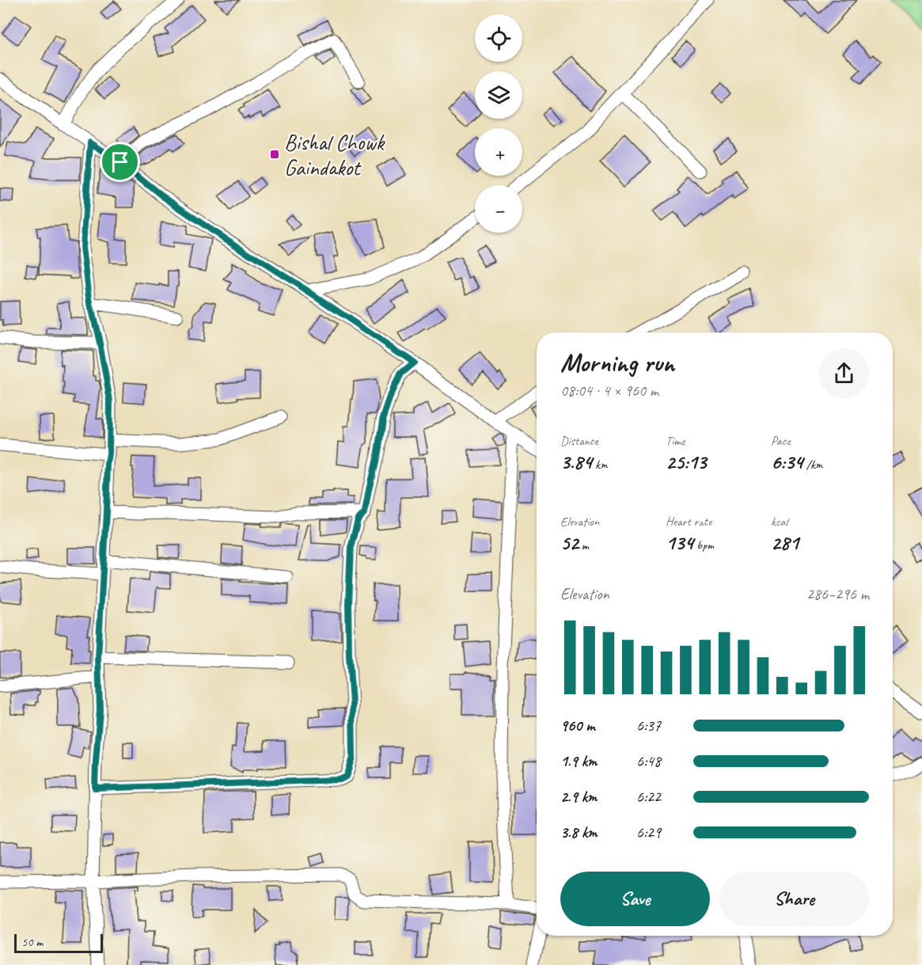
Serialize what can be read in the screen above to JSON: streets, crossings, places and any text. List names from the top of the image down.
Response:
{
  "places": {
    "transit": ["Bishal Chowk Gaindakot"]
  },
  "scale_bar": "50 m",
  "page": {
    "map_buttons": ["+", "−"],
    "heading": ["Morning run", "08:04 · 4 × 960 m"],
    "stats": [
      ["Distance", "3.84 km"],
      ["Time", "25:13"],
      ["Pace", "6:34 /km"],
      ["Elevation", "52 m"],
      ["Heart rate", "134 bpm"],
      ["kcal", "281"]
    ],
    "chart": ["Elevation", "286–296 m"],
    "list": [
      {
        "name": "960 m",
        "note": "6:37"
      },
      {
        "name": "1.9 km",
        "note": "6:48"
      },
      {
        "name": "2.9 km",
        "note": "6:22"
      },
      {
        "name": "3.8 km",
        "note": "6:29"
      }
    ],
    "buttons": ["Save", "Share"],
    "scale": "50 m"
  }
}
